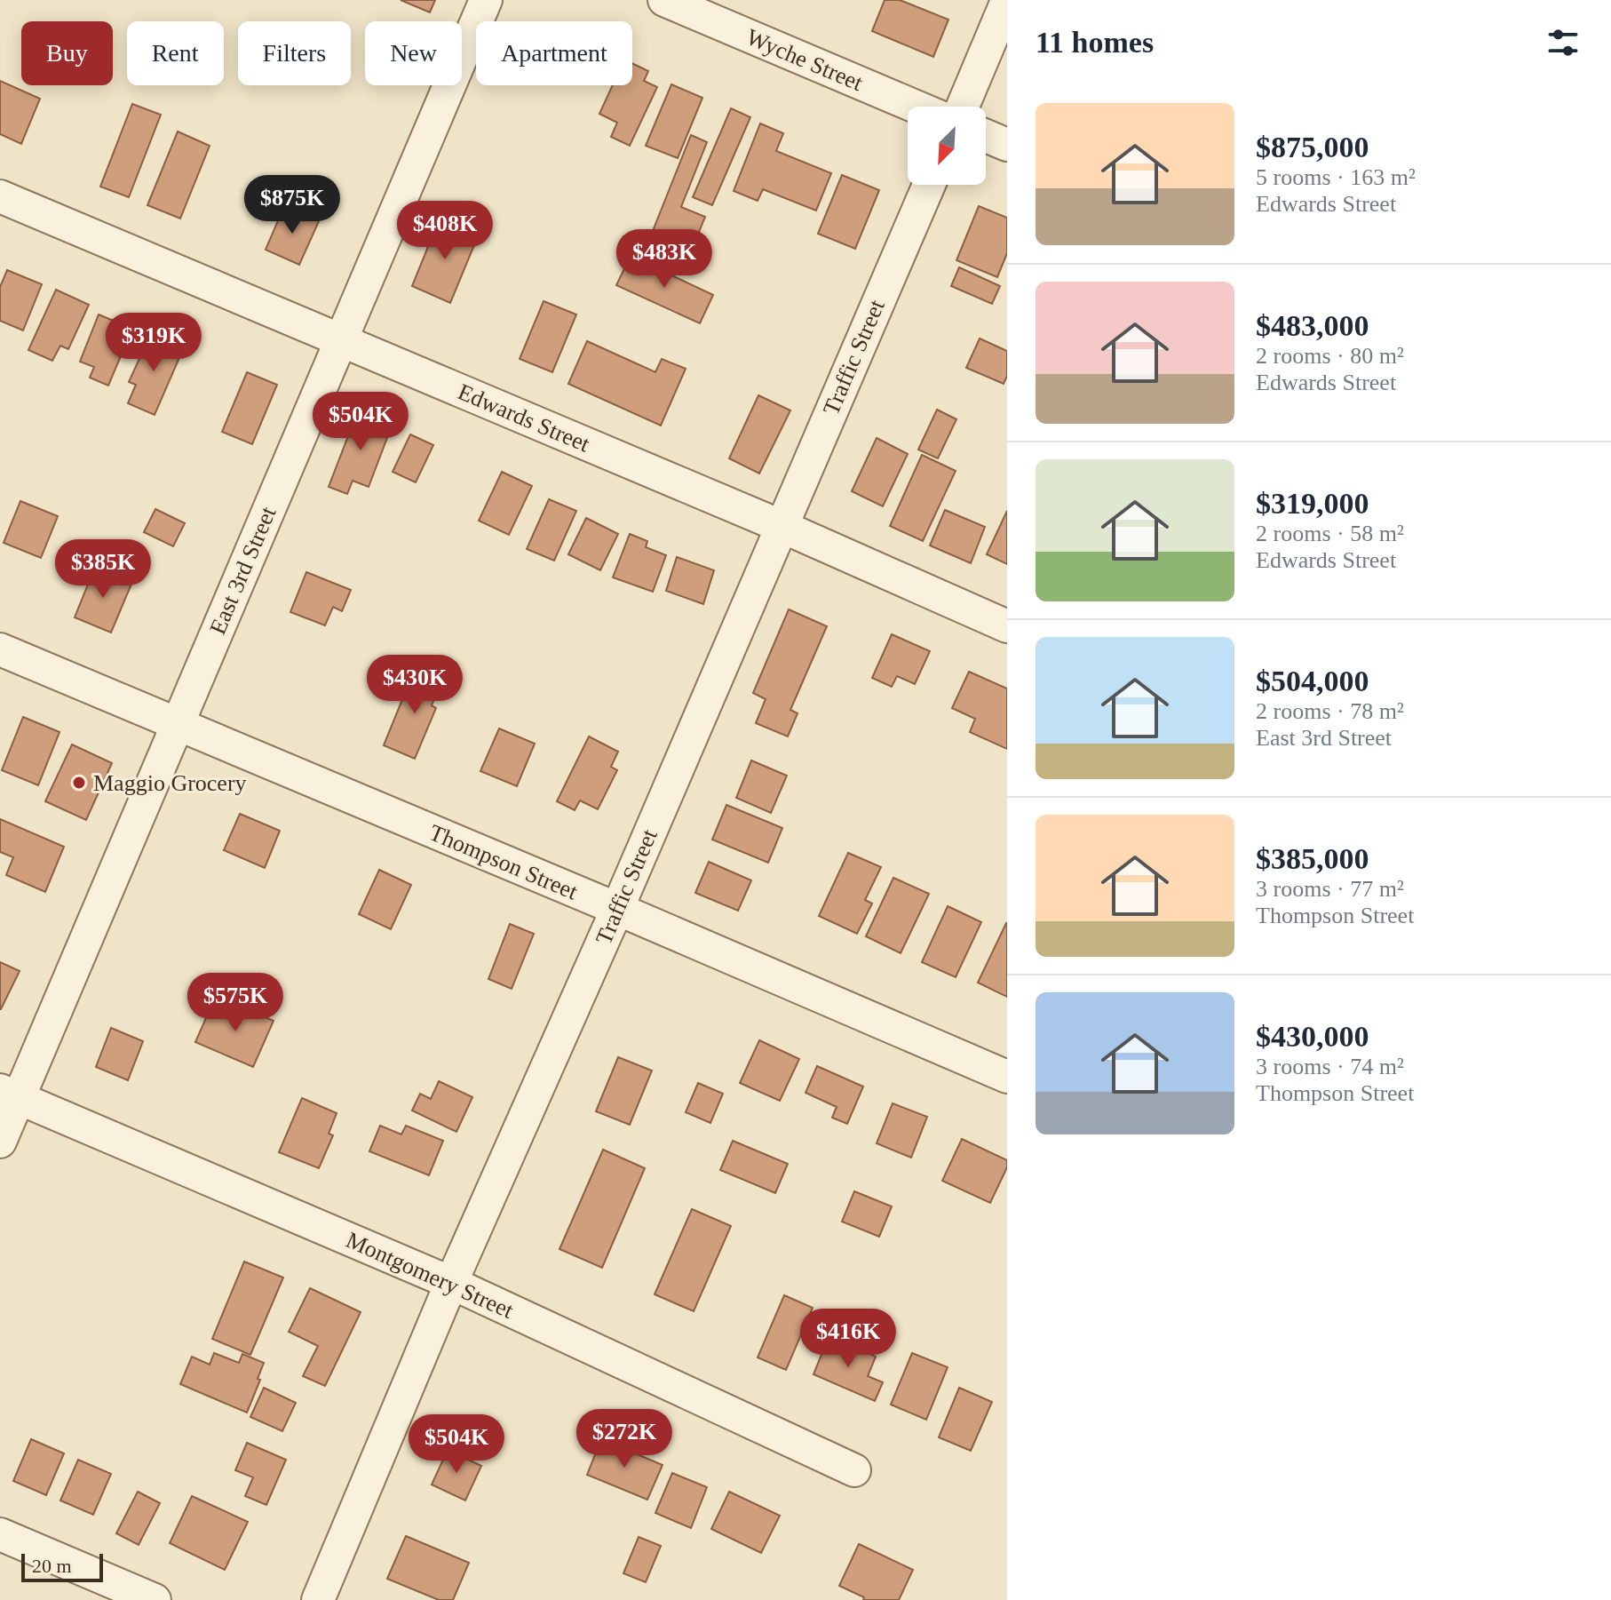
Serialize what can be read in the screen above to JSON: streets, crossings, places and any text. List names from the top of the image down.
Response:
{
  "streets": {
    "street": [
      "Wyche Street",
      "Traffic Street",
      "Edwards Street",
      "East 3rd Street",
      "Thompson Street",
      "Montgomery Street"
    ]
  },
  "crossings": [
    ["Traffic Street", "Edwards Street"],
    ["Traffic Street", "Thompson Street"],
    ["Traffic Street", "Montgomery Street"],
    ["Edwards Street", "East 3rd Street"],
    ["East 3rd Street", "Thompson Street"],
    ["East 3rd Street", "Montgomery Street"]
  ],
  "places": ["Maggio Grocery"],
  "scale_bar": "20 m",
  "north": "bottom left",
  "page": {
    "heading": "11 homes",
    "chip": [
      "Buy",
      "Rent",
      "Filters",
      "New",
      "Apartment"
    ],
    "list": [
      {
        "name": "$875,000",
        "note": "5 rooms · 163 m² · Edwards Street"
      },
      {
        "name": "$483,000",
        "note": "2 rooms · 80 m² · Edwards Street"
      },
      {
        "name": "$319,000",
        "note": "2 rooms · 58 m² · Edwards Street"
      },
      {
        "name": "$504,000",
        "note": "2 rooms · 78 m² · East 3rd Street"
      },
      {
        "name": "$385,000",
        "note": "3 rooms · 77 m² · Thompson Street"
      },
      {
        "name": "$430,000",
        "note": "3 rooms · 74 m² · Thompson Street"
      }
    ],
    "price": [
      "$875K",
      "$408K",
      "$483K",
      "$319K",
      "$504K",
      "$385K",
      "$430K",
      "$575K",
      "$416K",
      "$272K",
      "$504K"
    ],
    "scale": "20 m"
  }
}
